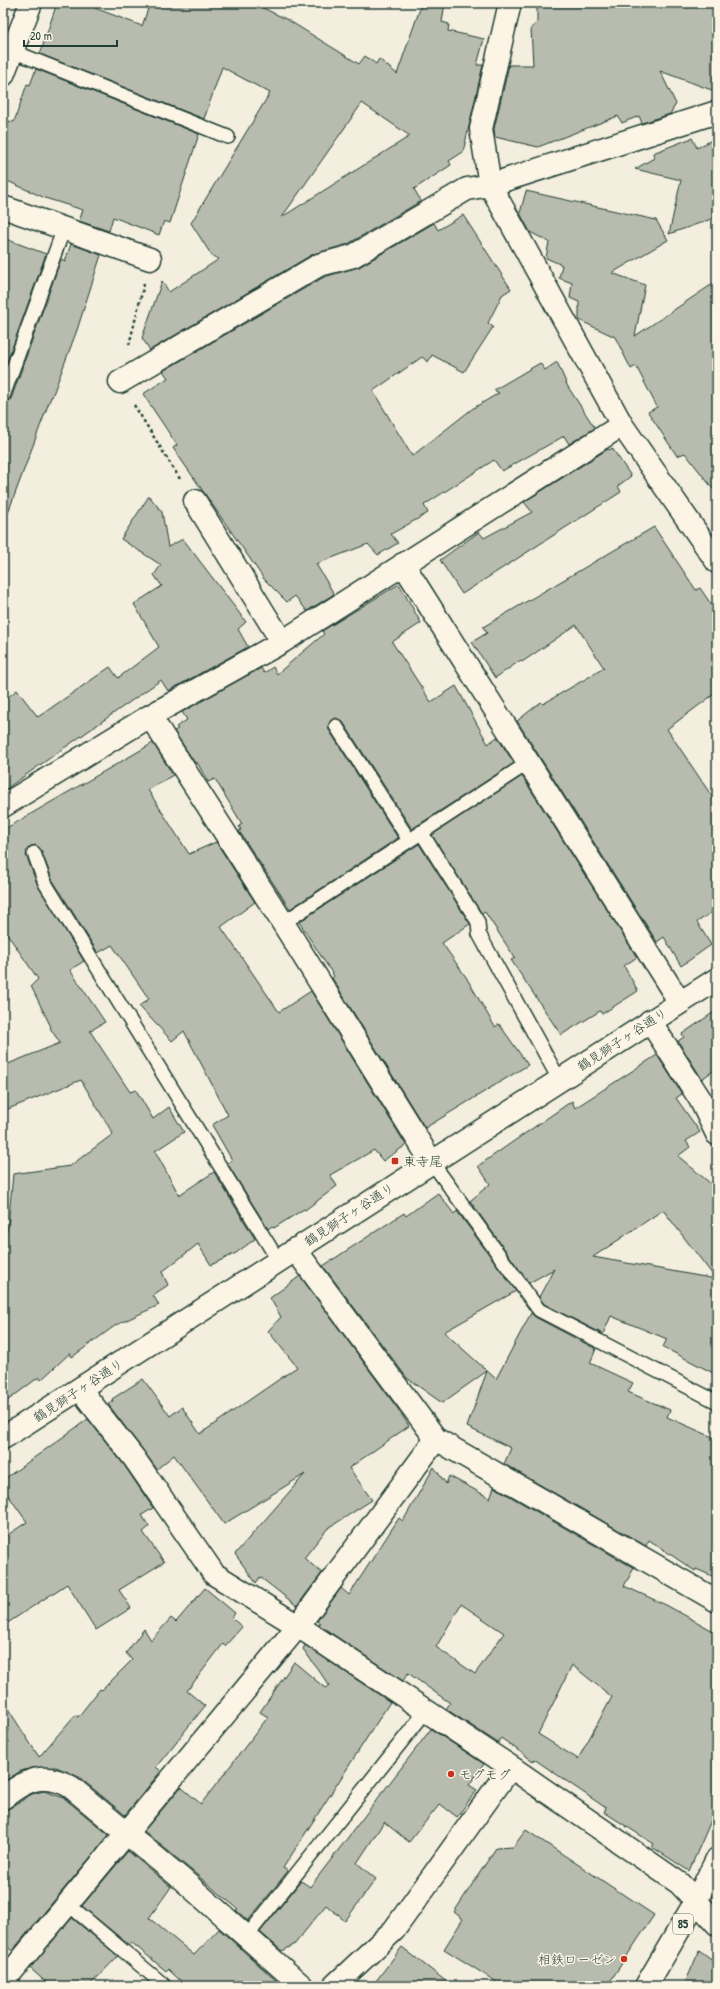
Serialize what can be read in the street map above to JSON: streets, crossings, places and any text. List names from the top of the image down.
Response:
{
  "streets": {
    "street": ["鶴見獅子ヶ谷通り", "85"]
  },
  "places": {
    "transit": ["東寺尾"],
    "other": ["モグモグ", "相鉄ローゼン"]
  },
  "scale_bar": "20 m"
}
